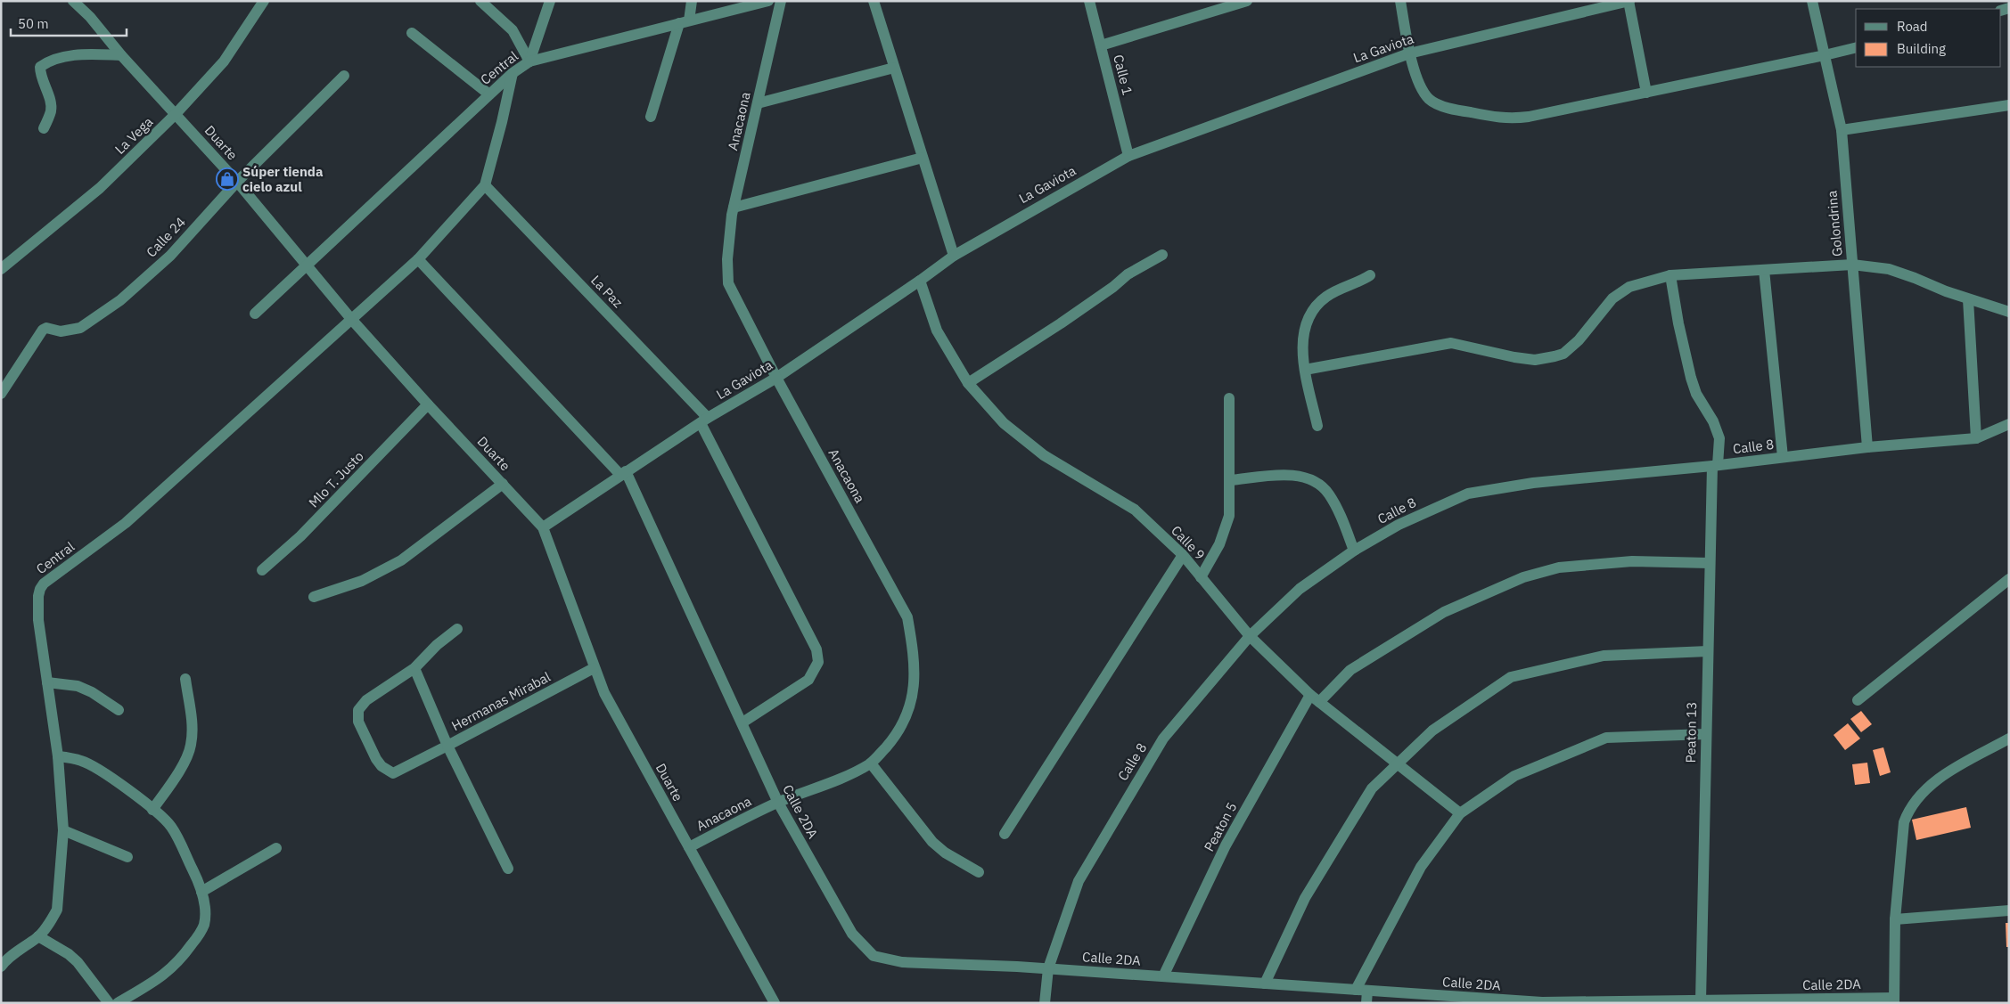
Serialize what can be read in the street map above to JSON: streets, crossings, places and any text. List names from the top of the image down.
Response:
{
  "streets": {
    "street": [
      "La Gaviota",
      "Central",
      "Calle 1",
      "Anacaona",
      "La Vega",
      "Duarte",
      "Golondrina",
      "Calle 24",
      "La Paz",
      "Calle 8",
      "Mlo T. Justo",
      "Calle 9",
      "Hermanas Mirabal",
      "Peaton 13",
      "Calle 2DA",
      "Peaton 5"
    ]
  },
  "crossings": [
    ["La Gaviota", "Calle 1"],
    ["La Gaviota", "Anacaona"],
    ["La Gaviota", "Duarte"],
    ["La Gaviota", "La Paz"],
    ["La Gaviota", "Calle 9"],
    ["La Gaviota", "Calle 2DA"],
    ["Central", "Duarte"],
    ["Central", "La Paz"],
    ["Central", "Calle 2DA"],
    ["Anacaona", "Duarte"],
    ["Anacaona", "Calle 2DA"],
    ["La Vega", "Duarte"],
    ["Duarte", "Calle 24"],
    ["Duarte", "Mlo T. Justo"],
    ["Duarte", "Hermanas Mirabal"],
    ["Golondrina", "Calle 8"],
    ["La Paz", "Calle 2DA"],
    ["Calle 8", "Calle 9"],
    ["Calle 8", "Peaton 13"],
    ["Calle 8", "Calle 2DA"],
    ["Calle 9", "Peaton 5"],
    ["Peaton 13", "Calle 2DA"],
    ["Peaton 13", "Peaton 5"],
    ["Calle 2DA", "Peaton 5"]
  ],
  "places": {
    "shop": ["Súper tienda cielo azul"]
  },
  "legend": ["Road", "Building"],
  "scale_bar": "50 m"
}
